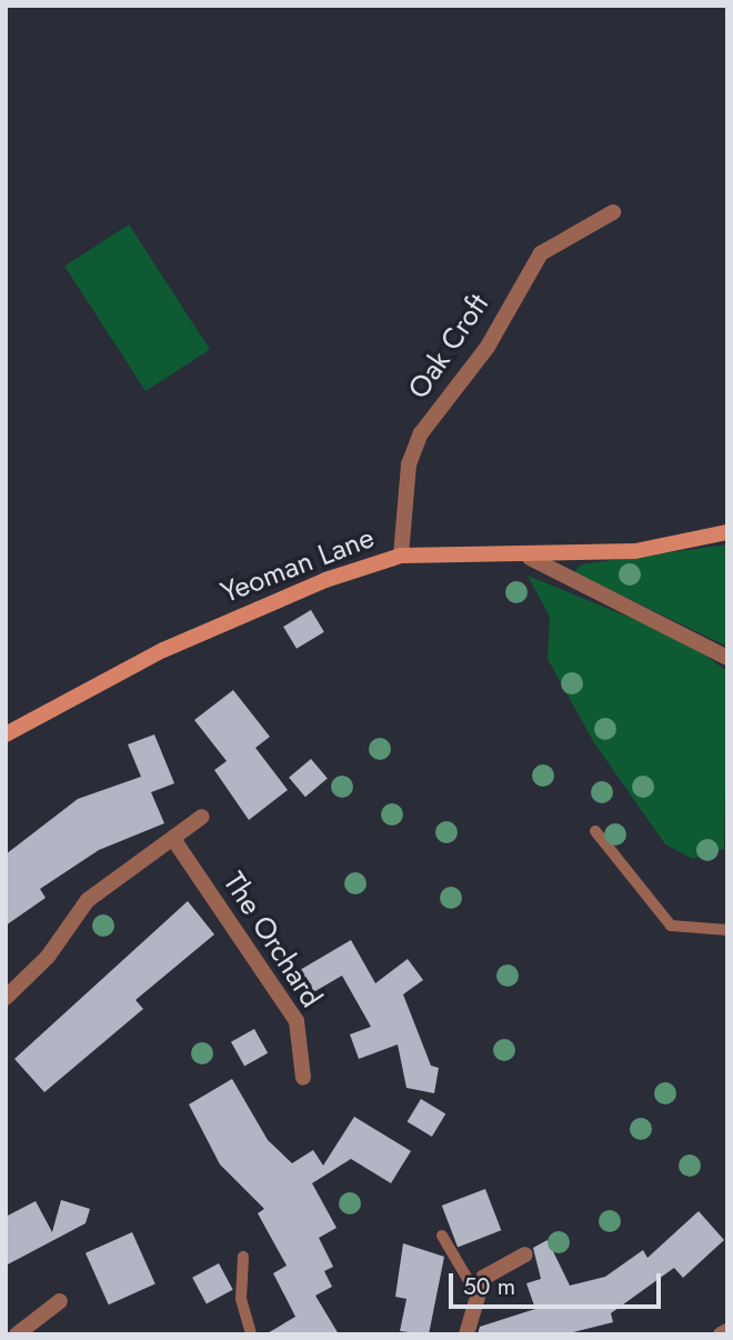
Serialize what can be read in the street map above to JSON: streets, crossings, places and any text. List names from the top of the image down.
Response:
{
  "streets": {
    "street": ["Oak Croft", "Yeoman Lane", "The Orchard"]
  },
  "crossings": [
    ["Oak Croft", "Yeoman Lane"]
  ],
  "scale_bar": "50 m"
}
